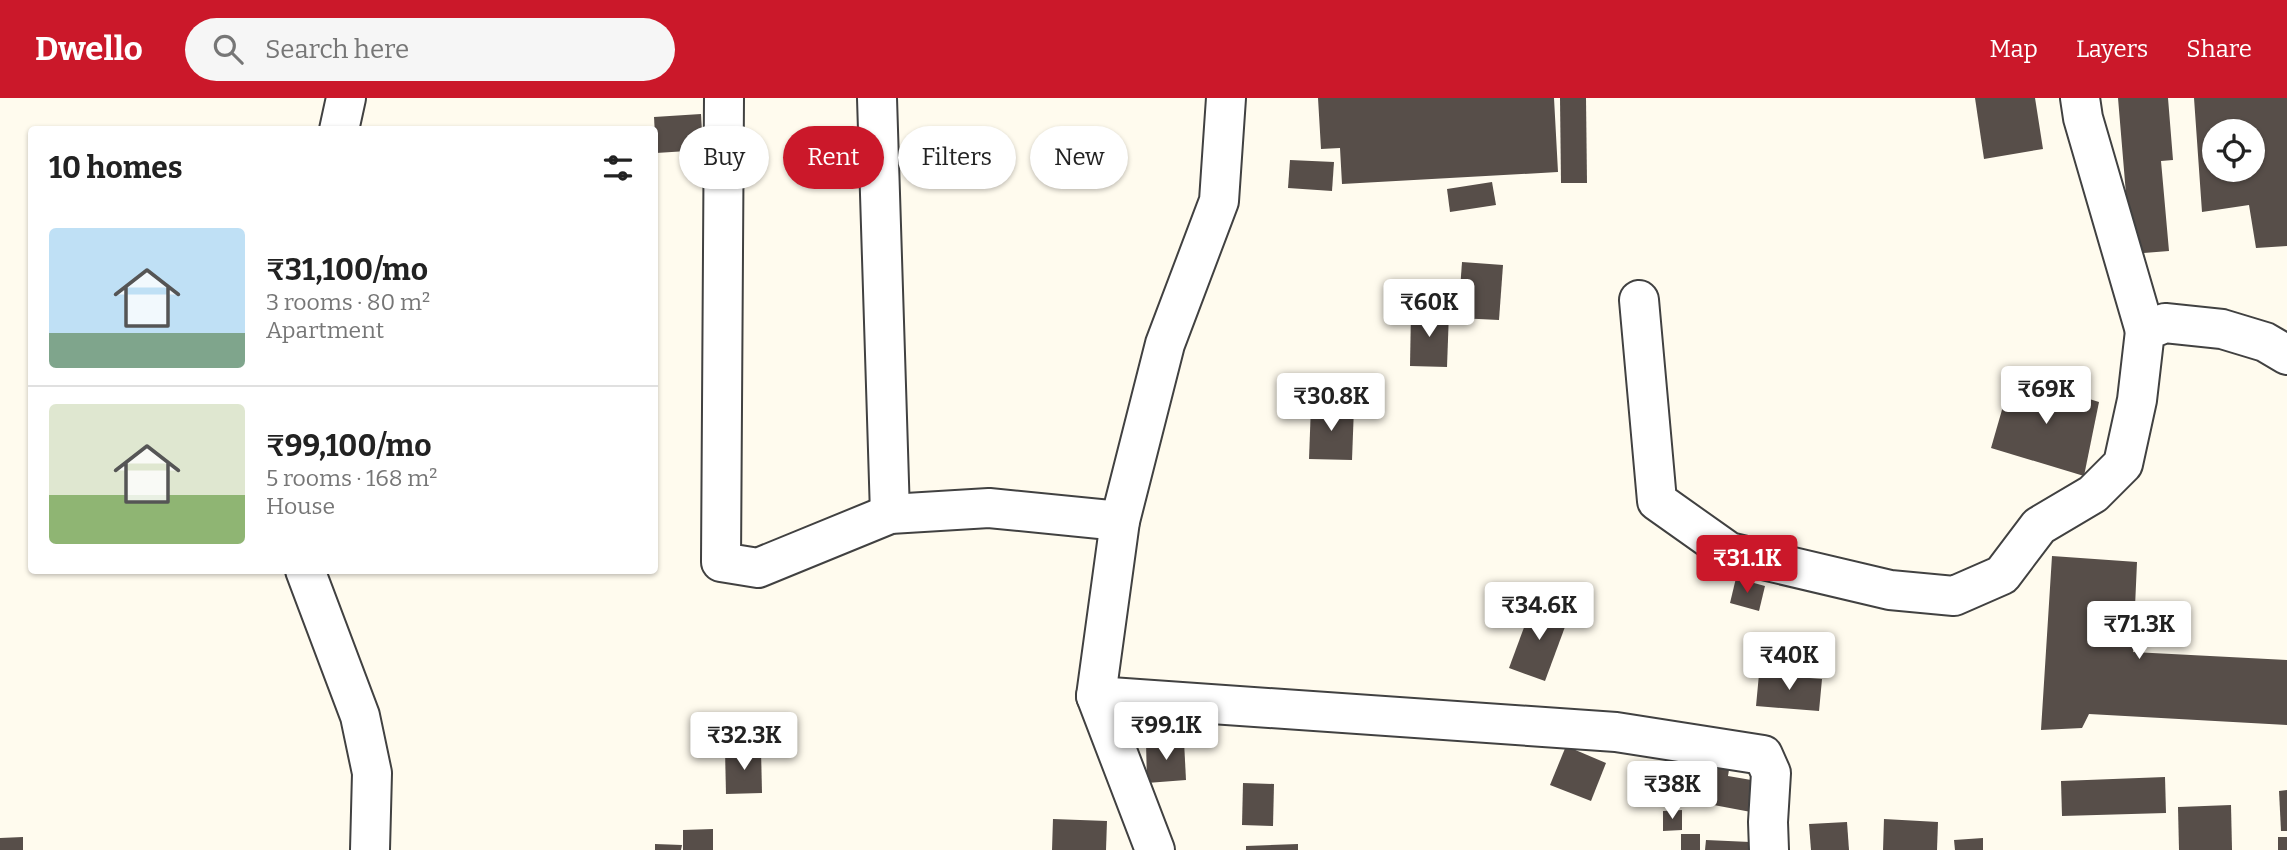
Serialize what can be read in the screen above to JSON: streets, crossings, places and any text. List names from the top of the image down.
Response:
{
  "page": {
    "header": "Dwello",
    "search": "Search here",
    "nav": ["Map", "Layers", "Share"],
    "chip": [
      "Buy",
      "Rent",
      "Filters",
      "New"
    ],
    "heading": "10 homes",
    "list": [
      {
        "name": "₹31,100/mo",
        "note": "3 rooms · 80 m² · Apartment"
      },
      {
        "name": "₹99,100/mo",
        "note": "5 rooms · 168 m² · House"
      }
    ],
    "price": [
      "₹60K",
      "₹69K",
      "₹30.8K",
      "₹31.1K",
      "₹34.6K",
      "₹71.3K",
      "₹40K",
      "₹99.1K",
      "₹32.3K",
      "₹38K"
    ]
  }
}
